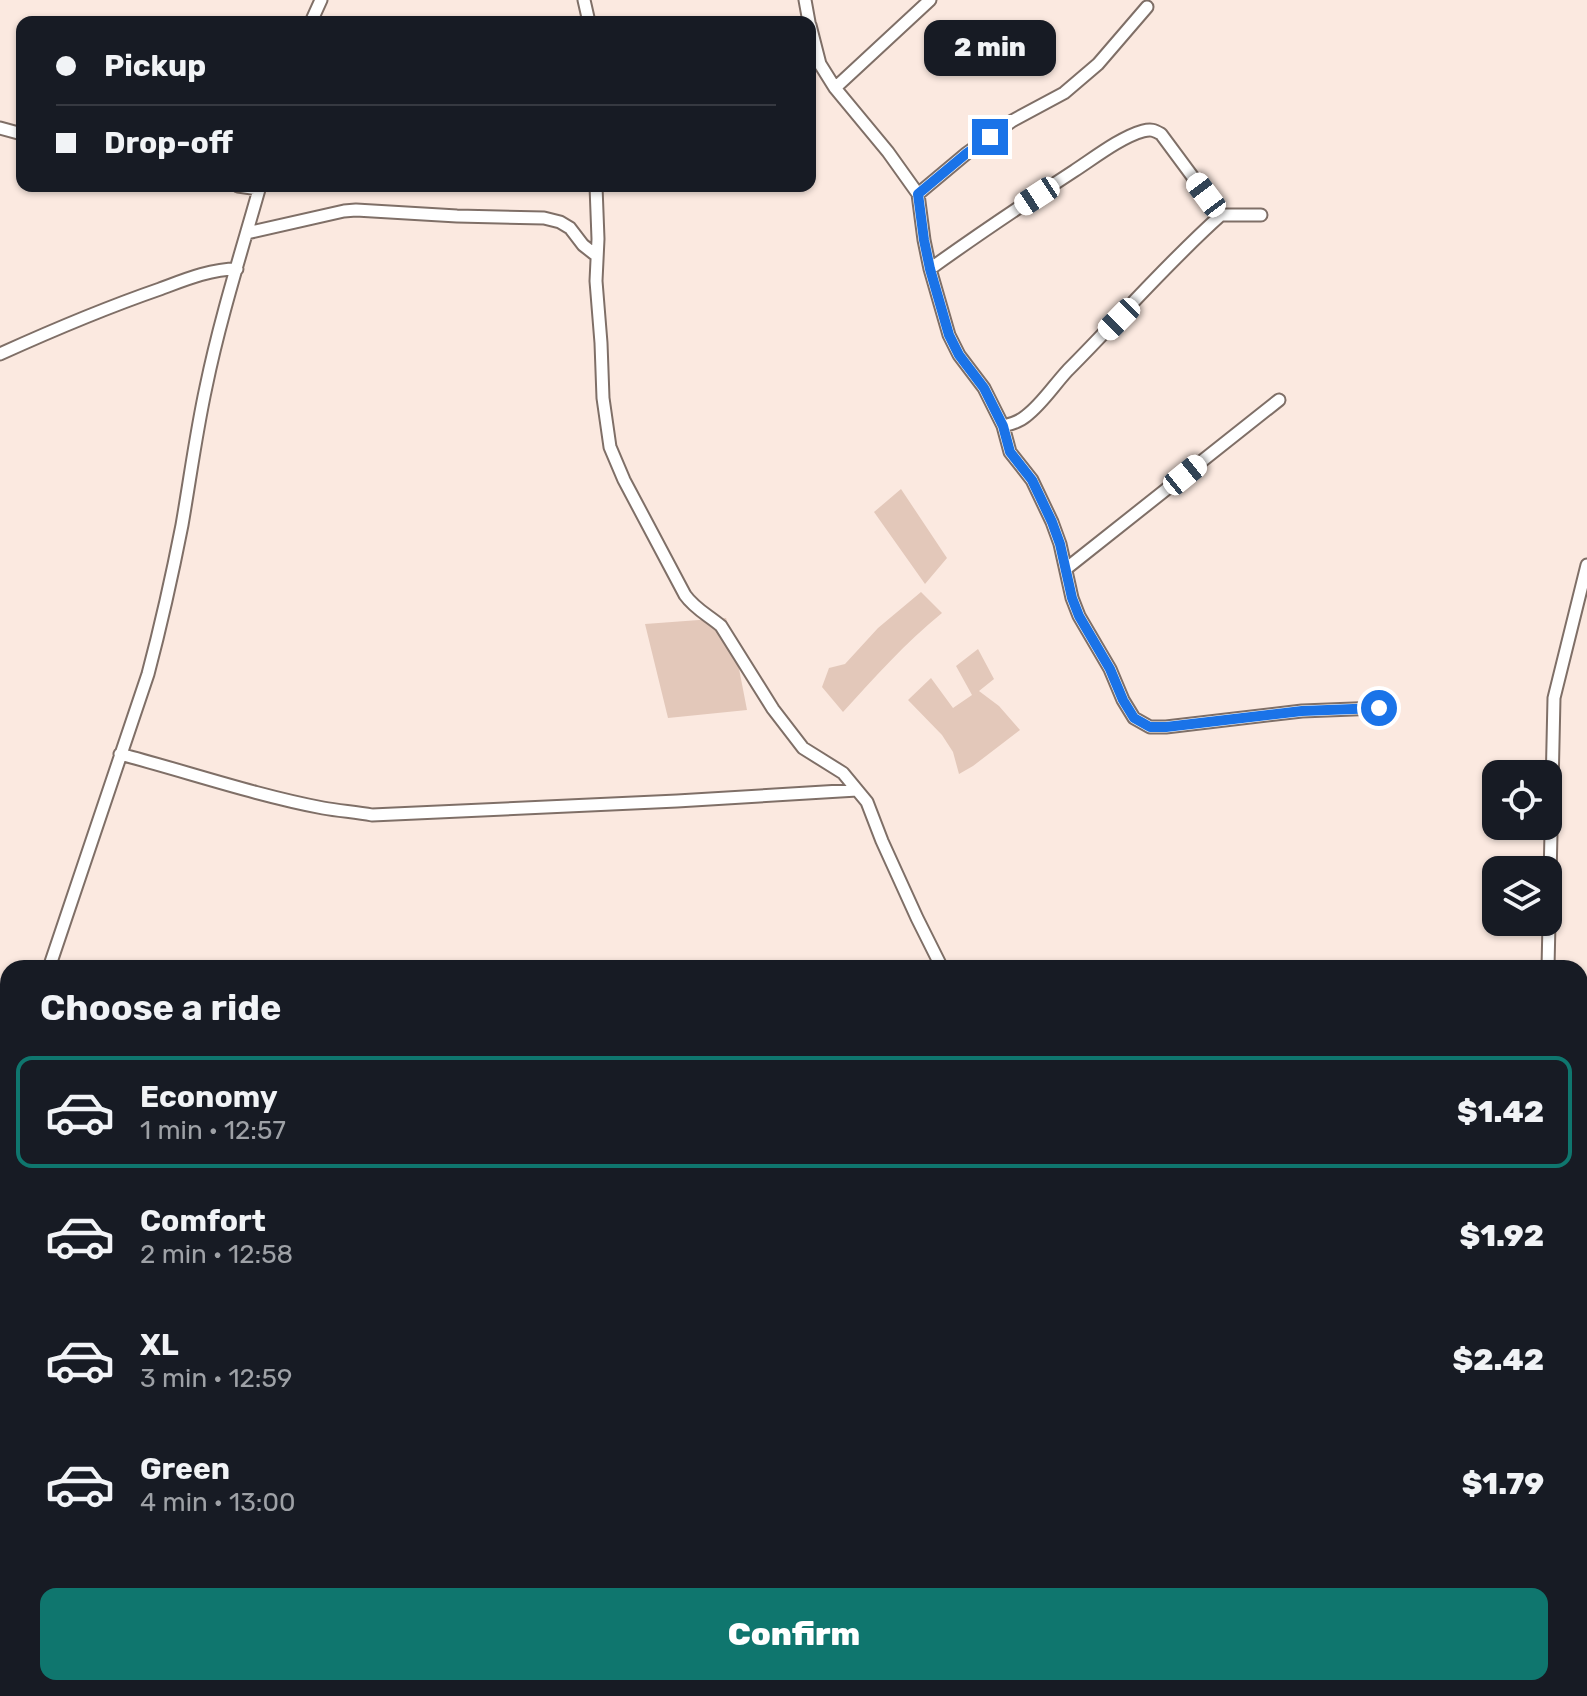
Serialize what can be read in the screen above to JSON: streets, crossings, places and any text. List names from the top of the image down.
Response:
{
  "page": {
    "banner": ["Pickup", "Drop-off"],
    "bubble": "2 min",
    "heading": "Choose a ride",
    "list": [
      {
        "name": "Economy",
        "note": "1 min · 12:57",
        "value": "$1.42"
      },
      {
        "name": "Comfort",
        "note": "2 min · 12:58",
        "value": "$1.92"
      },
      {
        "name": "XL",
        "note": "3 min · 12:59",
        "value": "$2.42"
      },
      {
        "name": "Green",
        "note": "4 min · 13:00",
        "value": "$1.79"
      }
    ],
    "buttons": "Confirm"
  }
}
